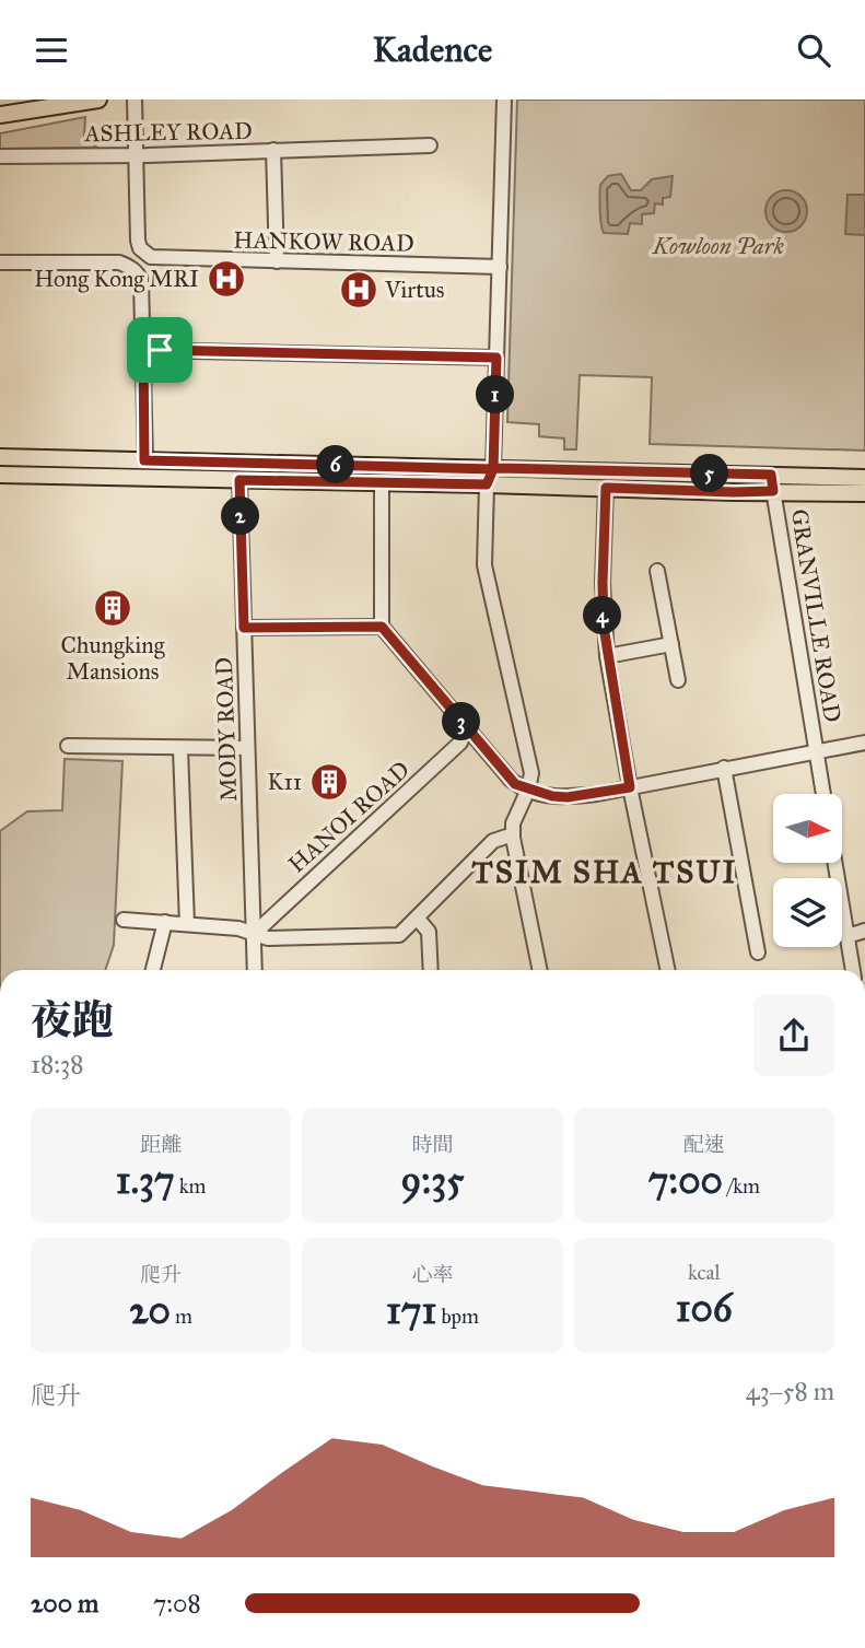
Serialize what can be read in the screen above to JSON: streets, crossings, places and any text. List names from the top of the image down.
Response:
{
  "streets": {
    "street": [
      "ASHLEY ROAD",
      "HANKOW ROAD",
      "GRANVILLE ROAD",
      "MODY ROAD",
      "HANOI ROAD"
    ]
  },
  "crossings": [
    ["ASHLEY ROAD", "HANKOW ROAD"],
    ["MODY ROAD", "HANOI ROAD"]
  ],
  "districts": ["TSIM SHA TSUI"],
  "parks": ["Kowloon Park"],
  "places": {
    "hospital": ["Hong Kong MRI", "Virtus"],
    "building": ["Chungking Mansions", "K11"]
  },
  "north": "right",
  "page": {
    "header": "Kadence",
    "pins": [
      "1",
      "6",
      "5",
      "2",
      "4",
      "3"
    ],
    "heading": ["夜跑", "18:38"],
    "stats": [
      ["距離", "1.37 km"],
      ["時間", "9:35"],
      ["配速", "7:00 /km"],
      ["爬升", "20 m"],
      ["心率", "171 bpm"],
      ["kcal", "106"]
    ],
    "chart": ["爬升", "43–58 m"],
    "list": [
      {
        "name": "200 m",
        "note": "7:08"
      }
    ]
  }
}
